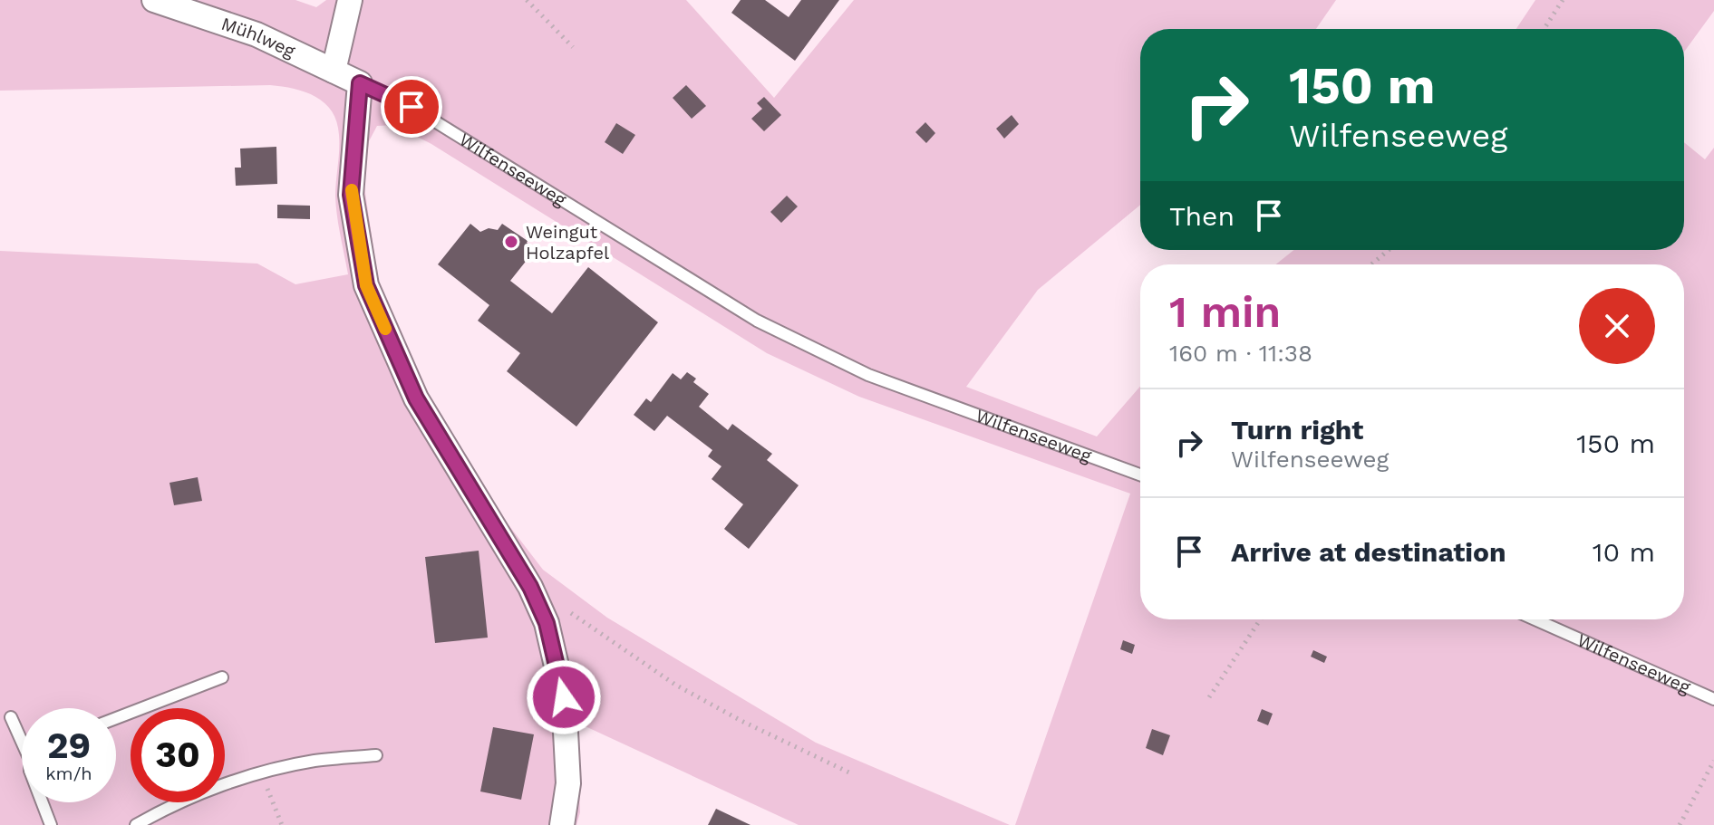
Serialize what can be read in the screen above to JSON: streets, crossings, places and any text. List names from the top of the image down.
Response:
{
  "streets": {
    "street": ["Mühlweg"],
    "lane": ["Wilfenseeweg"]
  },
  "crossings": [
    ["Mühlweg", "Wilfenseeweg"]
  ],
  "places": ["Weingut Holzapfel"],
  "page": {
    "turn": ["150 m", "Wilfenseeweg"],
    "then": "Then",
    "heading": ["1 min", "160 m · 11:38"],
    "list": [
      {
        "name": "Turn right",
        "note": "Wilfenseeweg",
        "value": "150 m"
      },
      {
        "name": "Arrive at destination",
        "value": "10 m"
      }
    ],
    "speed": "29 km/h",
    "limit": "30"
  }
}
